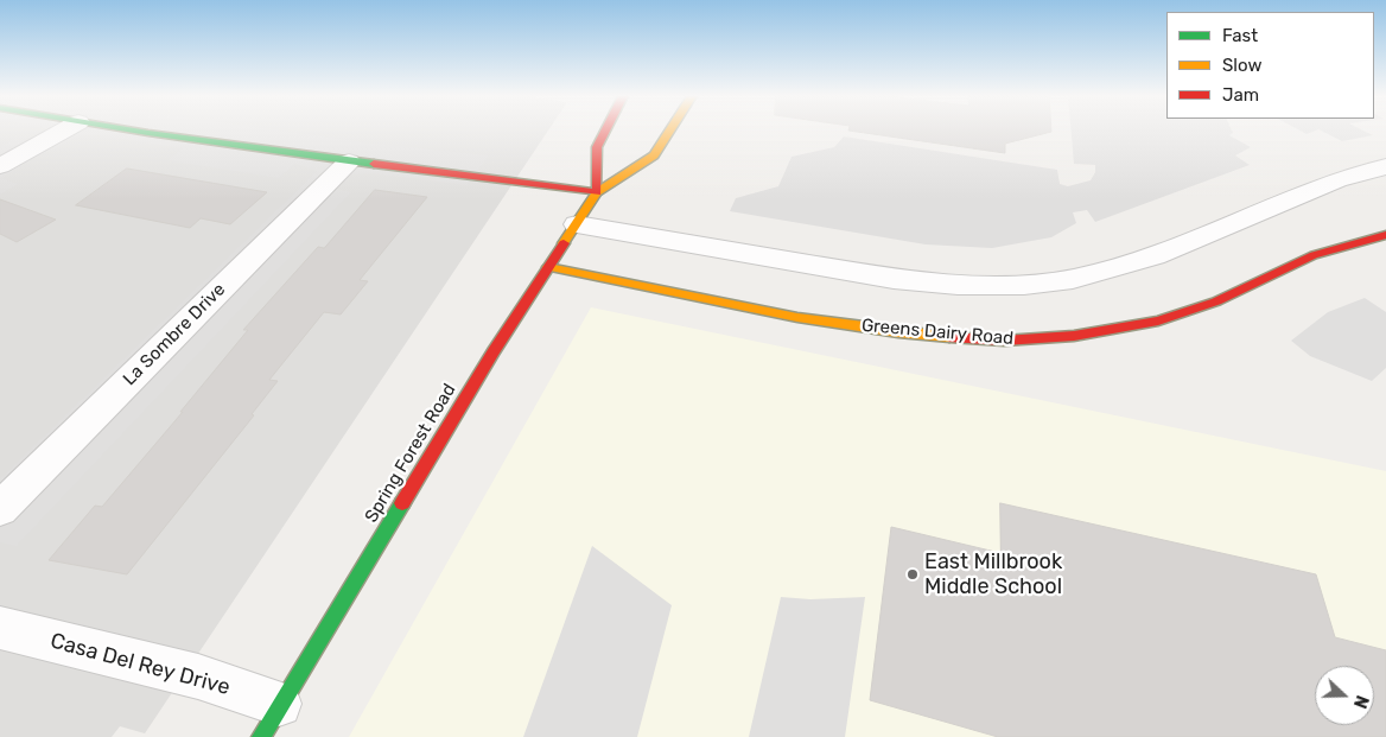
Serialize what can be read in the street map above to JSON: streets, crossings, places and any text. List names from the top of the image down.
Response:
{
  "streets": {
    "street": [
      "Greens Dairy Road",
      "La Sombre Drive",
      "Spring Forest Road",
      "Casa Del Rey Drive"
    ]
  },
  "crossings": [
    ["Greens Dairy Road", "Spring Forest Road"],
    ["Spring Forest Road", "Casa Del Rey Drive"]
  ],
  "places": ["East Millbrook Middle School"],
  "legend": ["Fast", "Slow", "Jam"],
  "north": "right"
}
